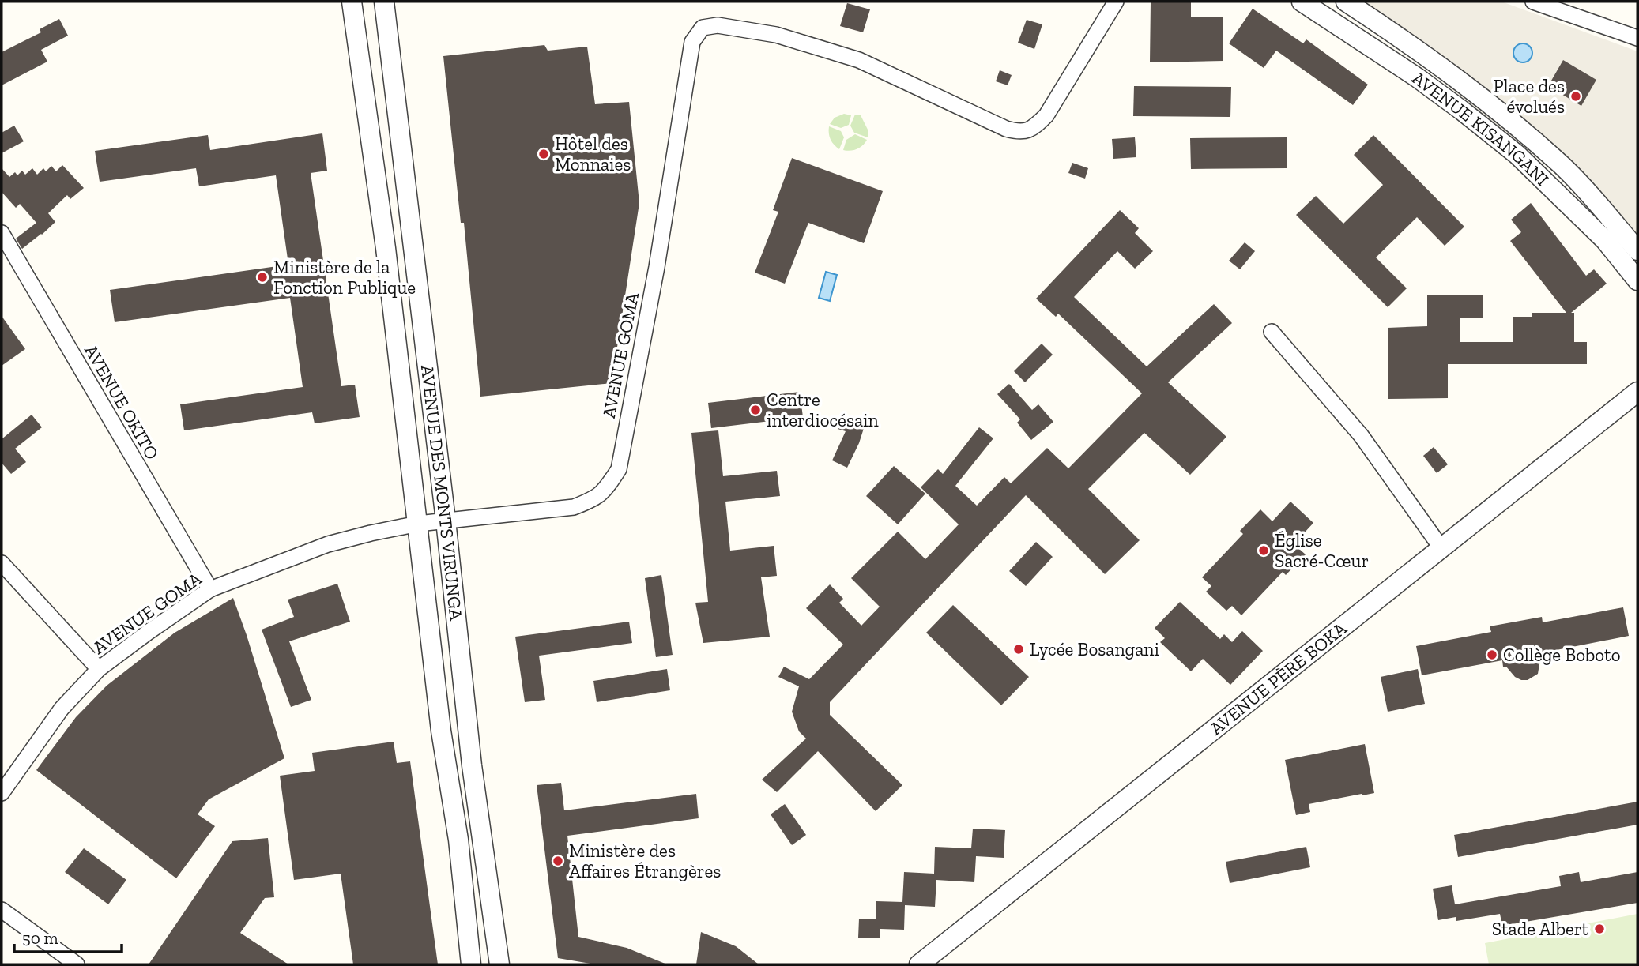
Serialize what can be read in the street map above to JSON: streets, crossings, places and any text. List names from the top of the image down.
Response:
{
  "streets": {
    "street": [
      "AVENUE KISANGANI",
      "AVENUE GOMA",
      "AVENUE OKITO",
      "AVENUE DES MONTS VIRUNGA",
      "AVENUE PÈRE BOKA"
    ]
  },
  "crossings": [
    ["AVENUE GOMA", "AVENUE OKITO"],
    ["AVENUE GOMA", "AVENUE DES MONTS VIRUNGA"]
  ],
  "places": [
    "Place des évolués",
    "Hôtel des Monnaies",
    "Ministère de la Fonction Publique",
    "Centre interdiocésain",
    "Église Sacré-Cœur",
    "Lycée Bosangani",
    "Collège Boboto",
    "Ministère des Affaires Étrangères",
    "Stade Albert"
  ],
  "scale_bar": "50 m"
}
